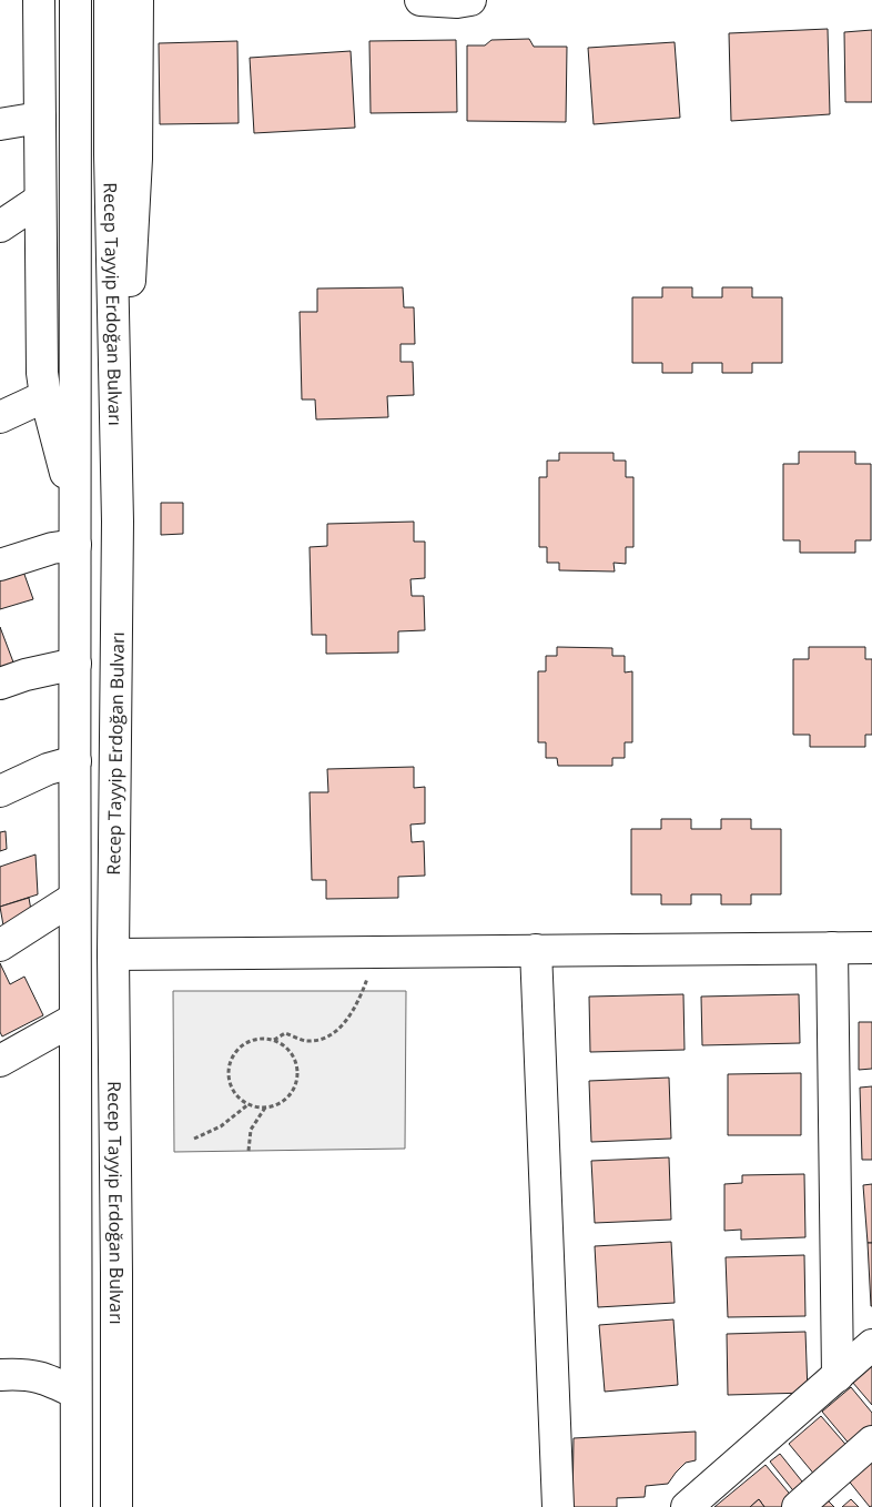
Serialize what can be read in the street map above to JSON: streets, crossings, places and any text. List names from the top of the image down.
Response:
{
  "streets": {
    "main road": ["Recep Tayyip Erdoğan Bulvarı"]
  }
}
